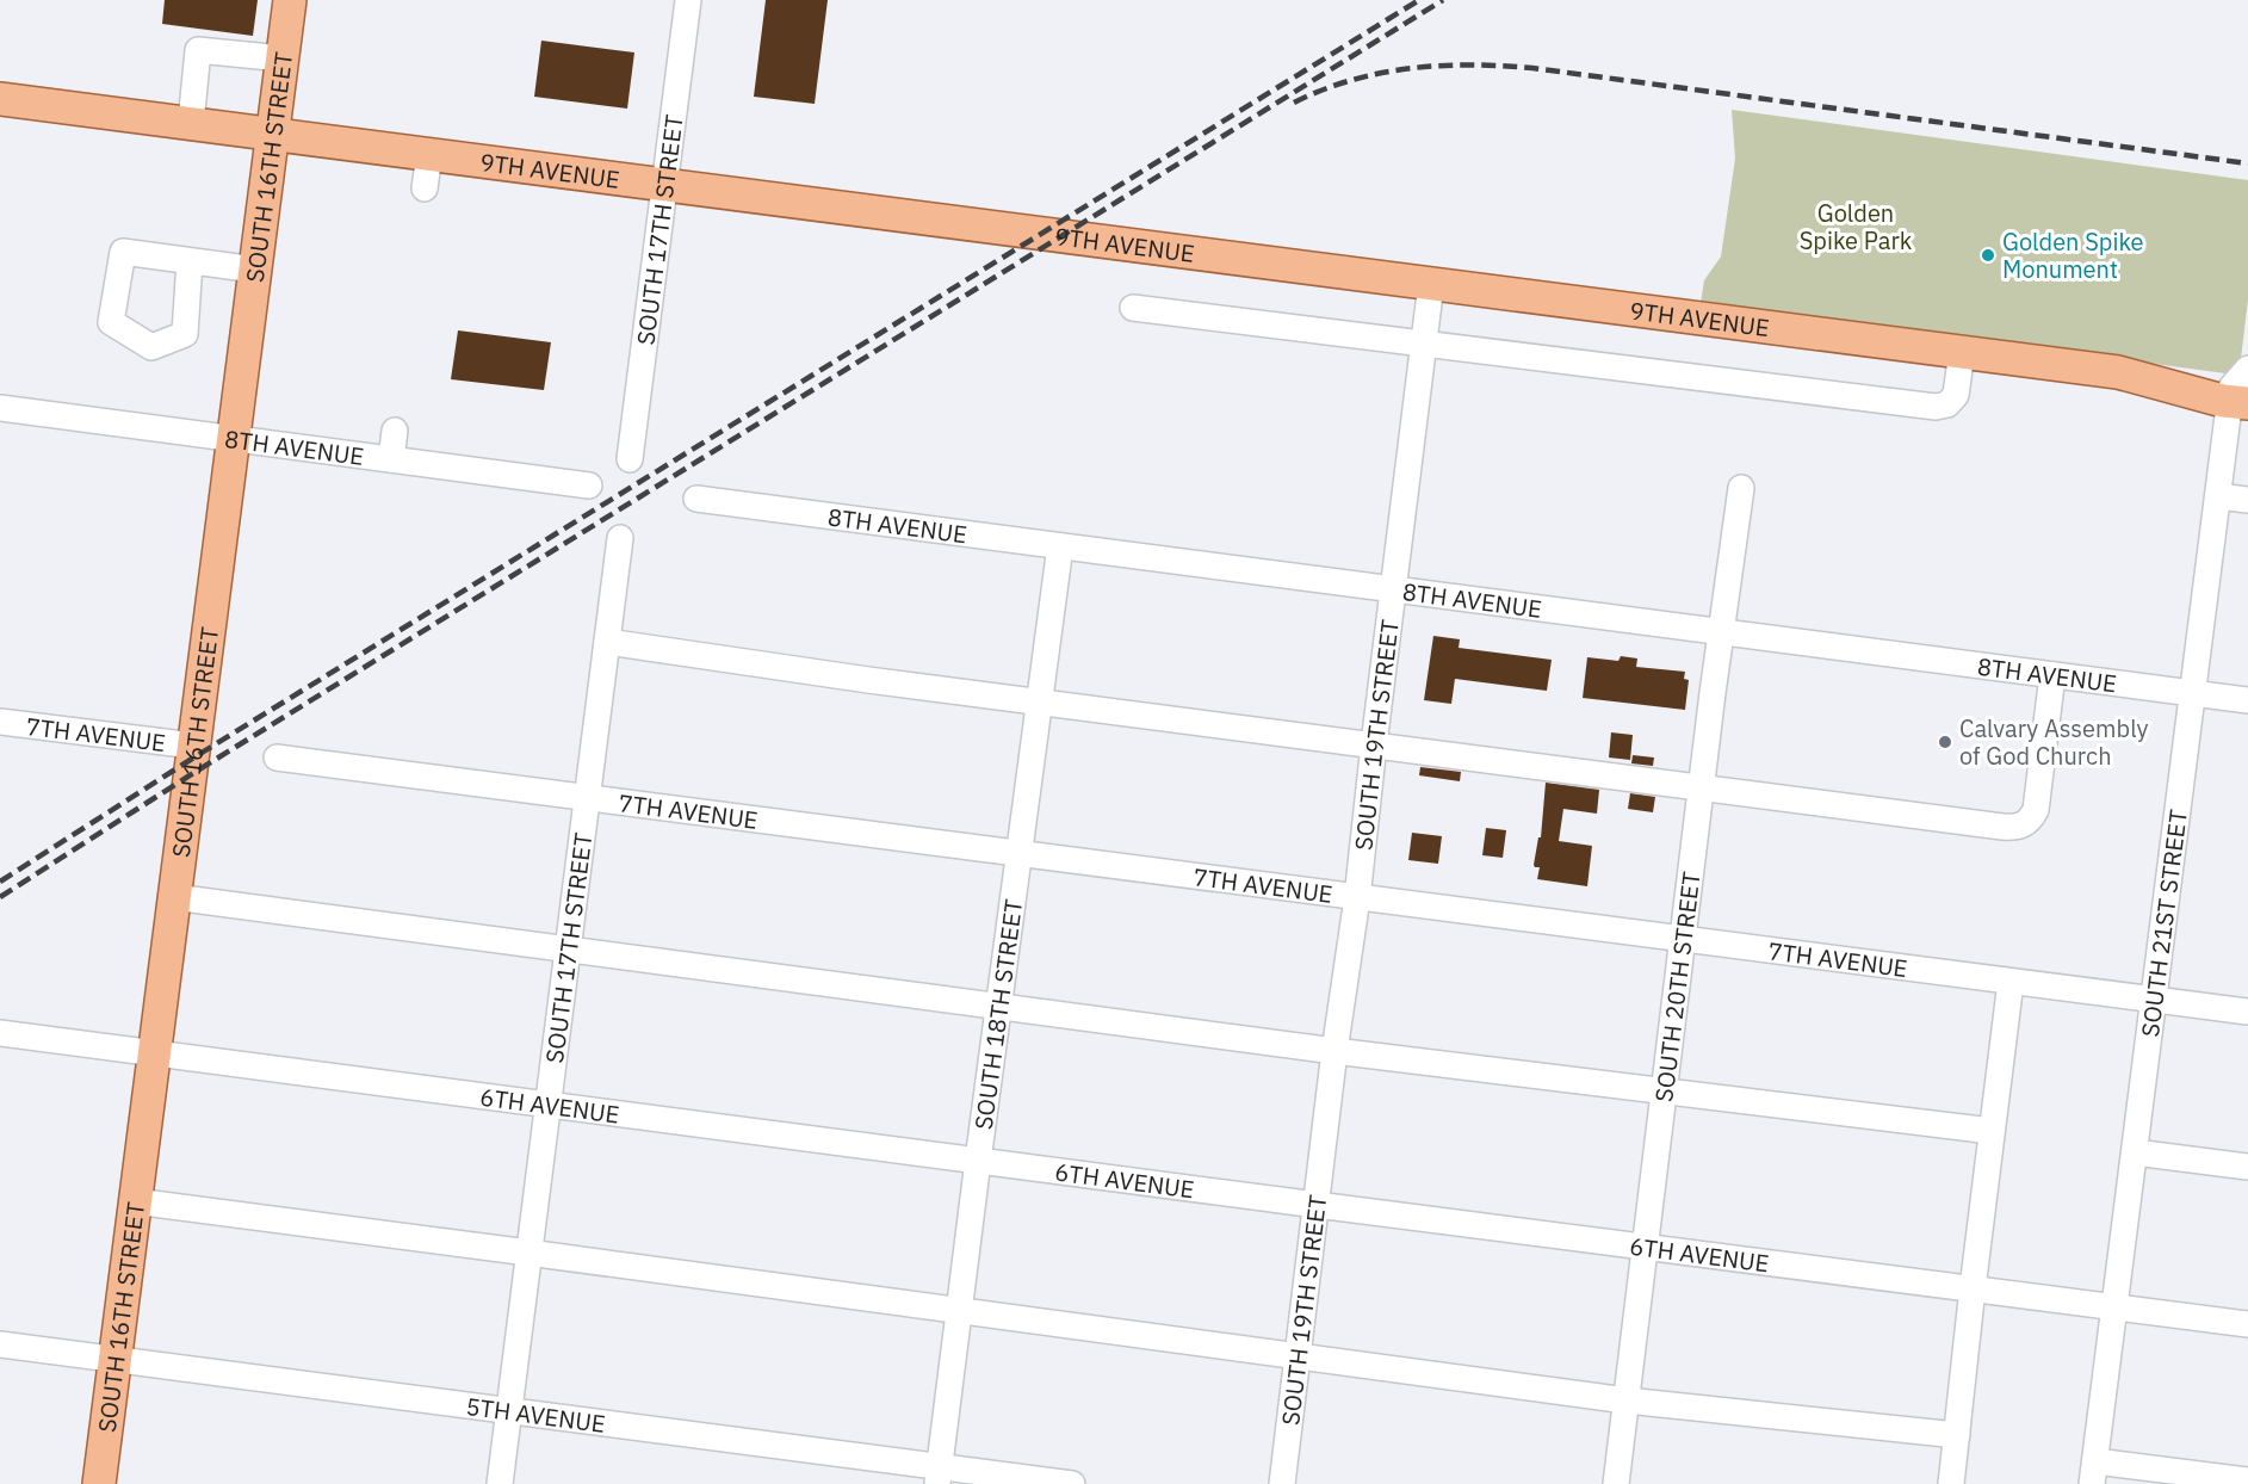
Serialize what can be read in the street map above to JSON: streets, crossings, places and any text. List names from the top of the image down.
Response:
{
  "streets": {
    "main road": ["SOUTH 16TH STREET", "9TH AVENUE"],
    "street": [
      "SOUTH 17TH STREET",
      "8TH AVENUE",
      "7TH AVENUE",
      "SOUTH 19TH STREET",
      "SOUTH 21ST STREET",
      "SOUTH 20TH STREET",
      "SOUTH 18TH STREET",
      "6TH AVENUE",
      "5TH AVENUE"
    ]
  },
  "crossings": [
    ["SOUTH 16TH STREET", "9TH AVENUE"],
    ["SOUTH 16TH STREET", "8TH AVENUE"],
    ["SOUTH 16TH STREET", "7TH AVENUE"],
    ["SOUTH 16TH STREET", "6TH AVENUE"],
    ["SOUTH 16TH STREET", "5TH AVENUE"],
    ["9TH AVENUE", "SOUTH 17TH STREET"],
    ["9TH AVENUE", "SOUTH 19TH STREET"],
    ["9TH AVENUE", "SOUTH 21ST STREET"],
    ["SOUTH 17TH STREET", "7TH AVENUE"],
    ["SOUTH 17TH STREET", "6TH AVENUE"],
    ["SOUTH 17TH STREET", "5TH AVENUE"],
    ["8TH AVENUE", "SOUTH 19TH STREET"],
    ["8TH AVENUE", "SOUTH 21ST STREET"],
    ["8TH AVENUE", "SOUTH 20TH STREET"],
    ["8TH AVENUE", "SOUTH 18TH STREET"],
    ["7TH AVENUE", "SOUTH 19TH STREET"],
    ["7TH AVENUE", "SOUTH 21ST STREET"],
    ["7TH AVENUE", "SOUTH 20TH STREET"],
    ["7TH AVENUE", "SOUTH 18TH STREET"],
    ["SOUTH 19TH STREET", "6TH AVENUE"],
    ["SOUTH 21ST STREET", "6TH AVENUE"],
    ["SOUTH 20TH STREET", "6TH AVENUE"],
    ["SOUTH 18TH STREET", "6TH AVENUE"],
    ["SOUTH 18TH STREET", "5TH AVENUE"]
  ],
  "parks": ["Golden Spike Park"],
  "places": ["Golden Spike Monument", "Calvary Assembly of God Church"]
}
